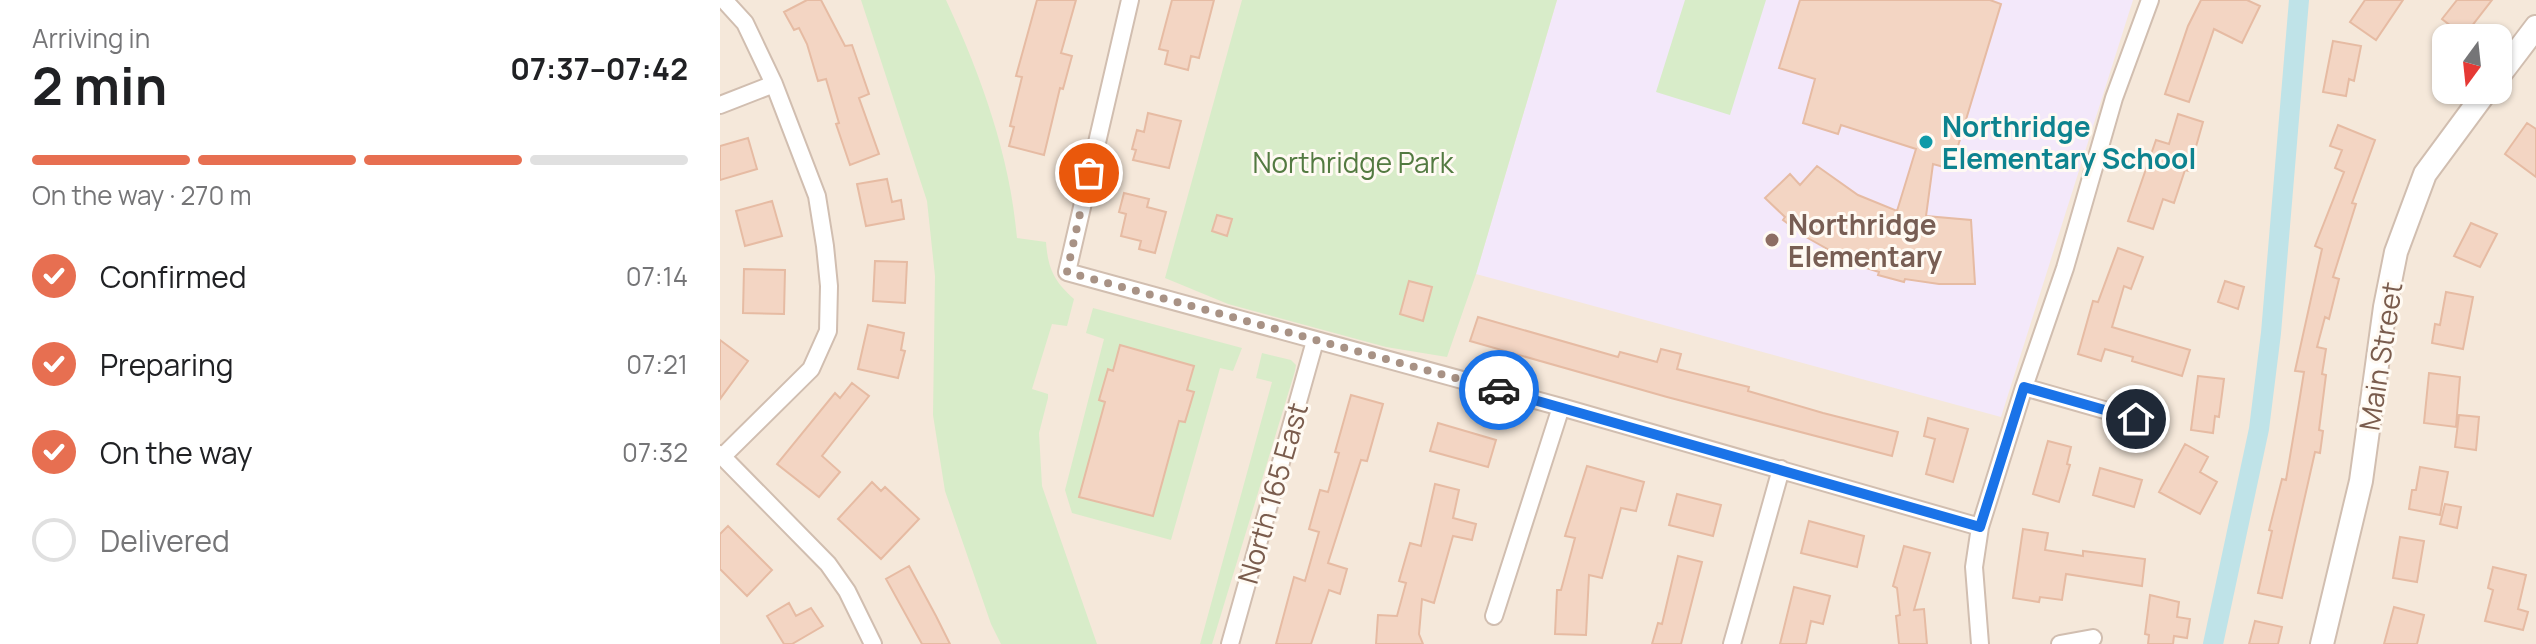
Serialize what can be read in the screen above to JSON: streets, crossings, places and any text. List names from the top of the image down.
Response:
{
  "streets": {
    "street": ["Main Street", "North 165 East"]
  },
  "parks": ["Northridge Park"],
  "places": ["Northridge Elementary School", "Northridge Elementary"],
  "north": "bottom",
  "page": {
    "heading": ["2 min", "Arriving in", "07:37–07:42"],
    "bar": "On the way · 270 m",
    "list": [
      ["Confirmed", "07:14"],
      ["Preparing", "07:21"],
      ["On the way", "07:32"],
      "Delivered"
    ]
  }
}
